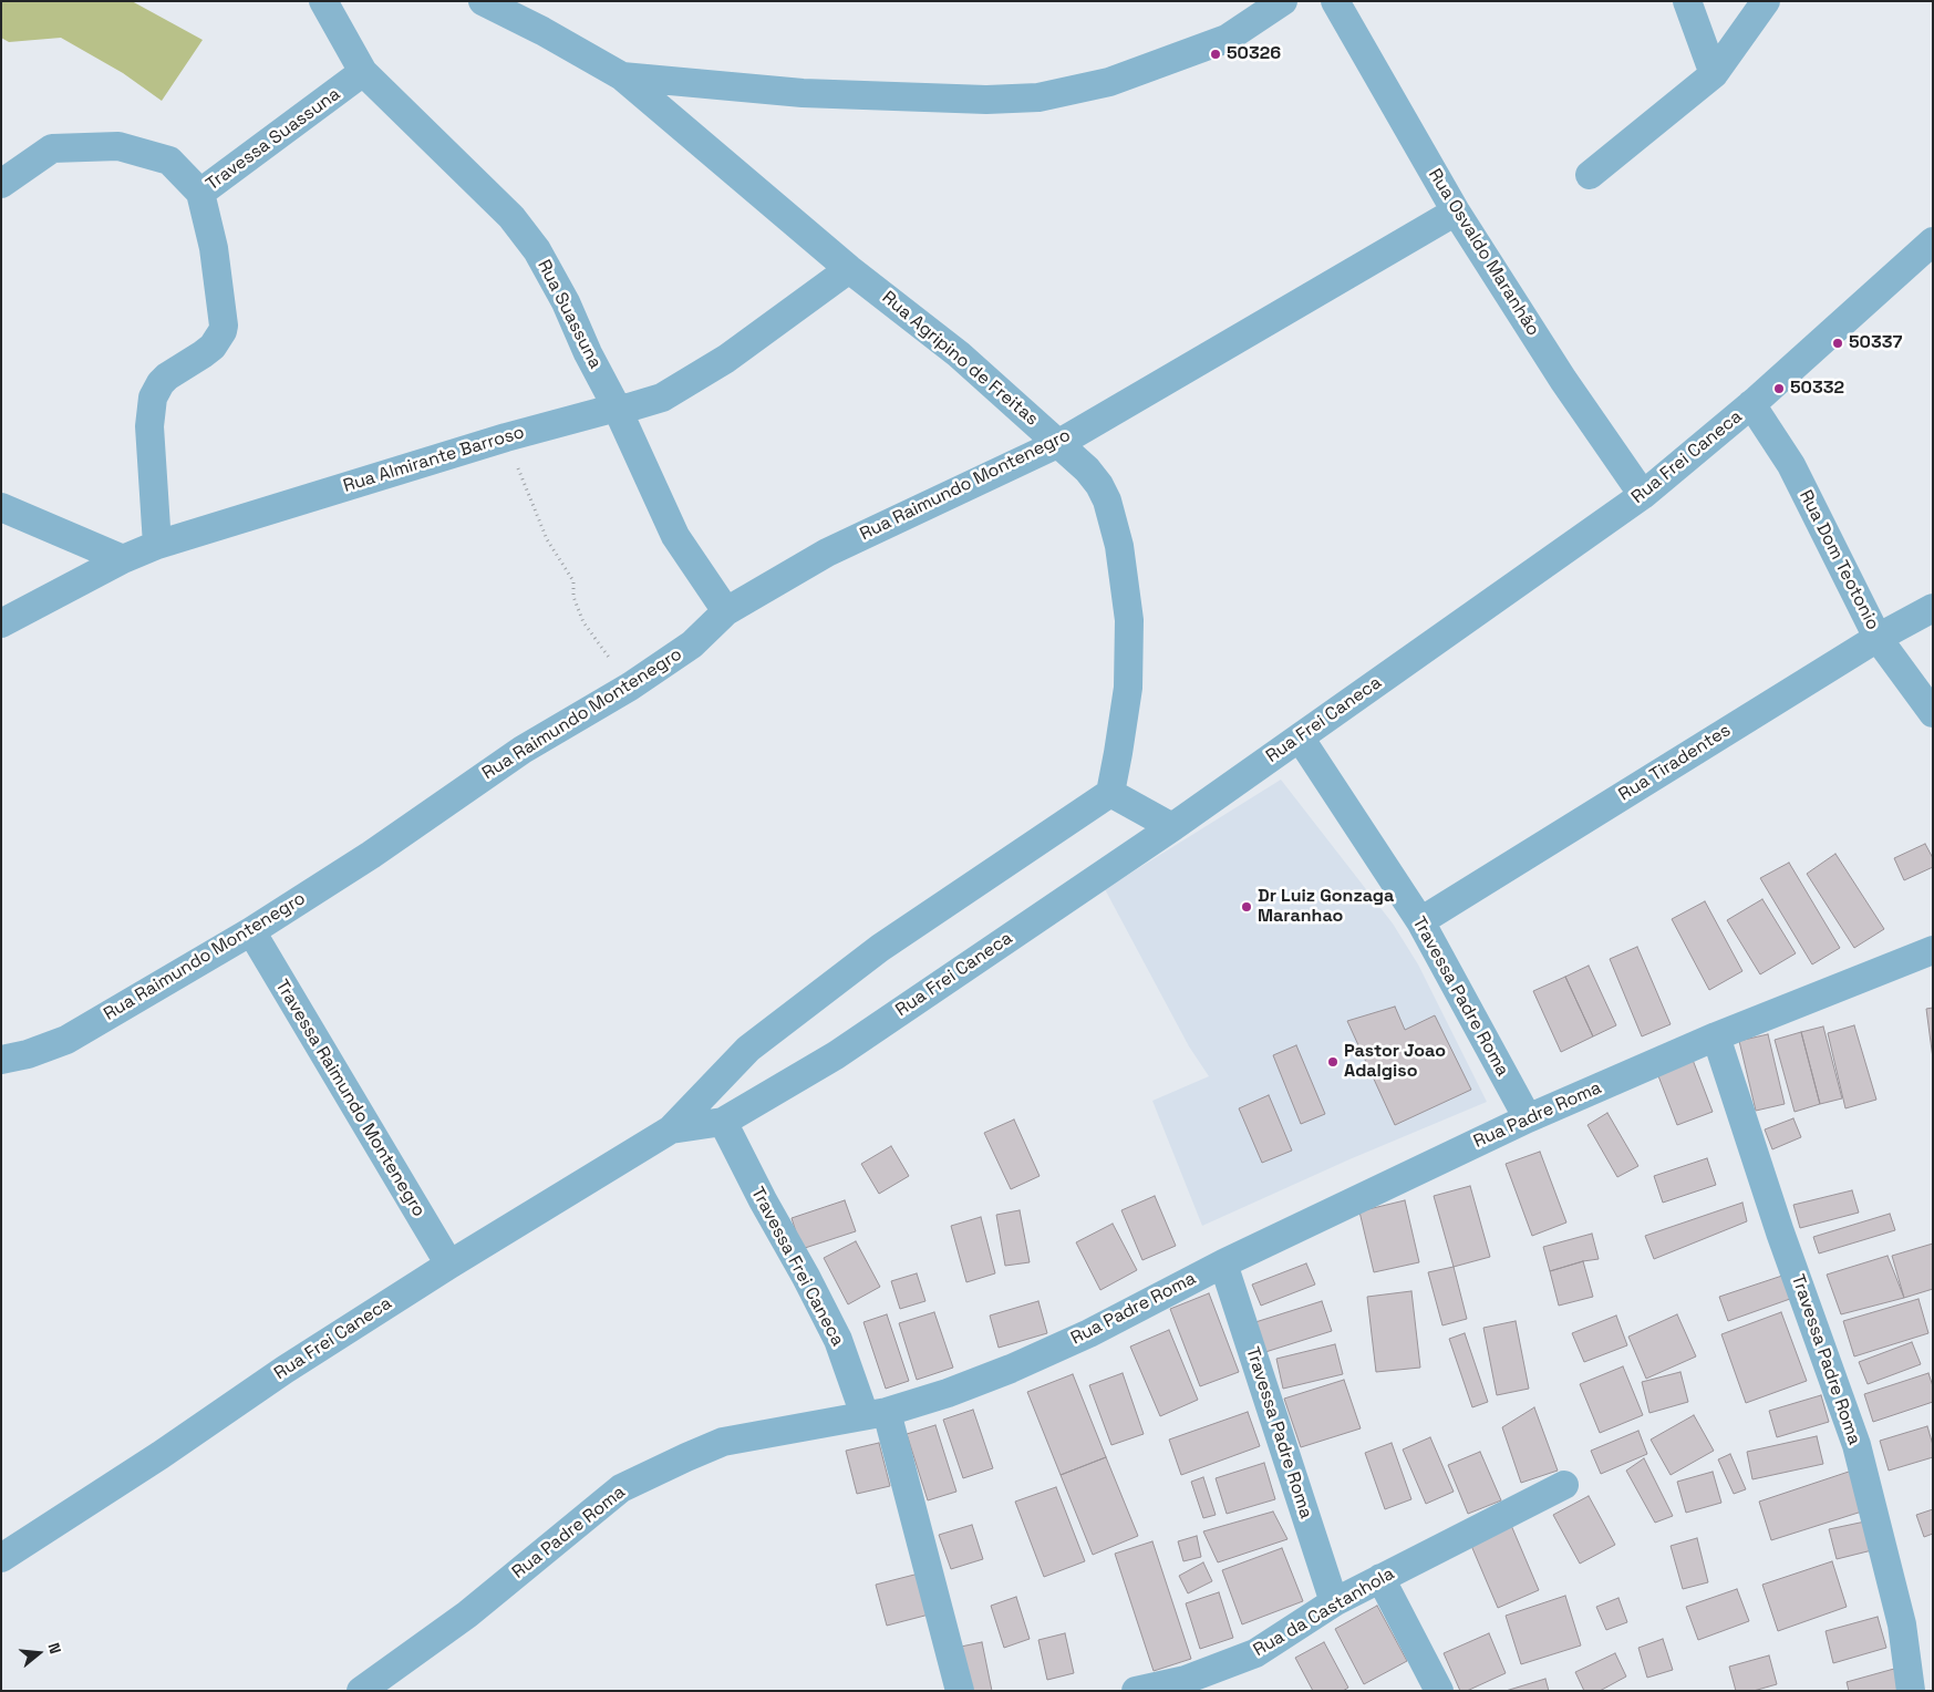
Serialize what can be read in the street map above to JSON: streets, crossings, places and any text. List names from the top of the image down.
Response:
{
  "streets": {
    "street": [
      "Travessa Suassuna",
      "Rua Osvaldo Maranhão",
      "Rua Suassuna",
      "Rua Agripino de Freitas",
      "Rua Frei Caneca",
      "Rua Almirante Barroso",
      "Rua Raimundo Montenegro",
      "Rua Dom Teotonio",
      "Rua Tiradentes",
      "Travessa Padre Roma",
      "Travessa Raimundo Montenegro",
      "Rua Padre Roma",
      "Travessa Frei Caneca",
      "Rua da Castanhola"
    ]
  },
  "crossings": [
    ["Travessa Suassuna", "Rua Suassuna"],
    ["Travessa Suassuna", "Rua Almirante Barroso"],
    ["Rua Osvaldo Maranhão", "Rua Frei Caneca"],
    ["Rua Osvaldo Maranhão", "Rua Raimundo Montenegro"],
    ["Rua Suassuna", "Rua Almirante Barroso"],
    ["Rua Suassuna", "Rua Raimundo Montenegro"],
    ["Rua Agripino de Freitas", "Rua Frei Caneca"],
    ["Rua Agripino de Freitas", "Rua Almirante Barroso"],
    ["Rua Agripino de Freitas", "Rua Raimundo Montenegro"],
    ["Rua Frei Caneca", "Rua Dom Teotonio"],
    ["Rua Frei Caneca", "Travessa Padre Roma"],
    ["Rua Frei Caneca", "Travessa Raimundo Montenegro"],
    ["Rua Frei Caneca", "Travessa Frei Caneca"],
    ["Rua Raimundo Montenegro", "Travessa Raimundo Montenegro"],
    ["Rua Dom Teotonio", "Rua Tiradentes"],
    ["Rua Tiradentes", "Travessa Padre Roma"],
    ["Travessa Padre Roma", "Rua Padre Roma"],
    ["Travessa Padre Roma", "Rua da Castanhola"],
    ["Rua Padre Roma", "Travessa Frei Caneca"]
  ],
  "places": [
    "50326",
    "50337",
    "50332",
    "Dr Luiz Gonzaga Maranhao",
    "Pastor Joao Adalgiso"
  ],
  "north": "right"
}
